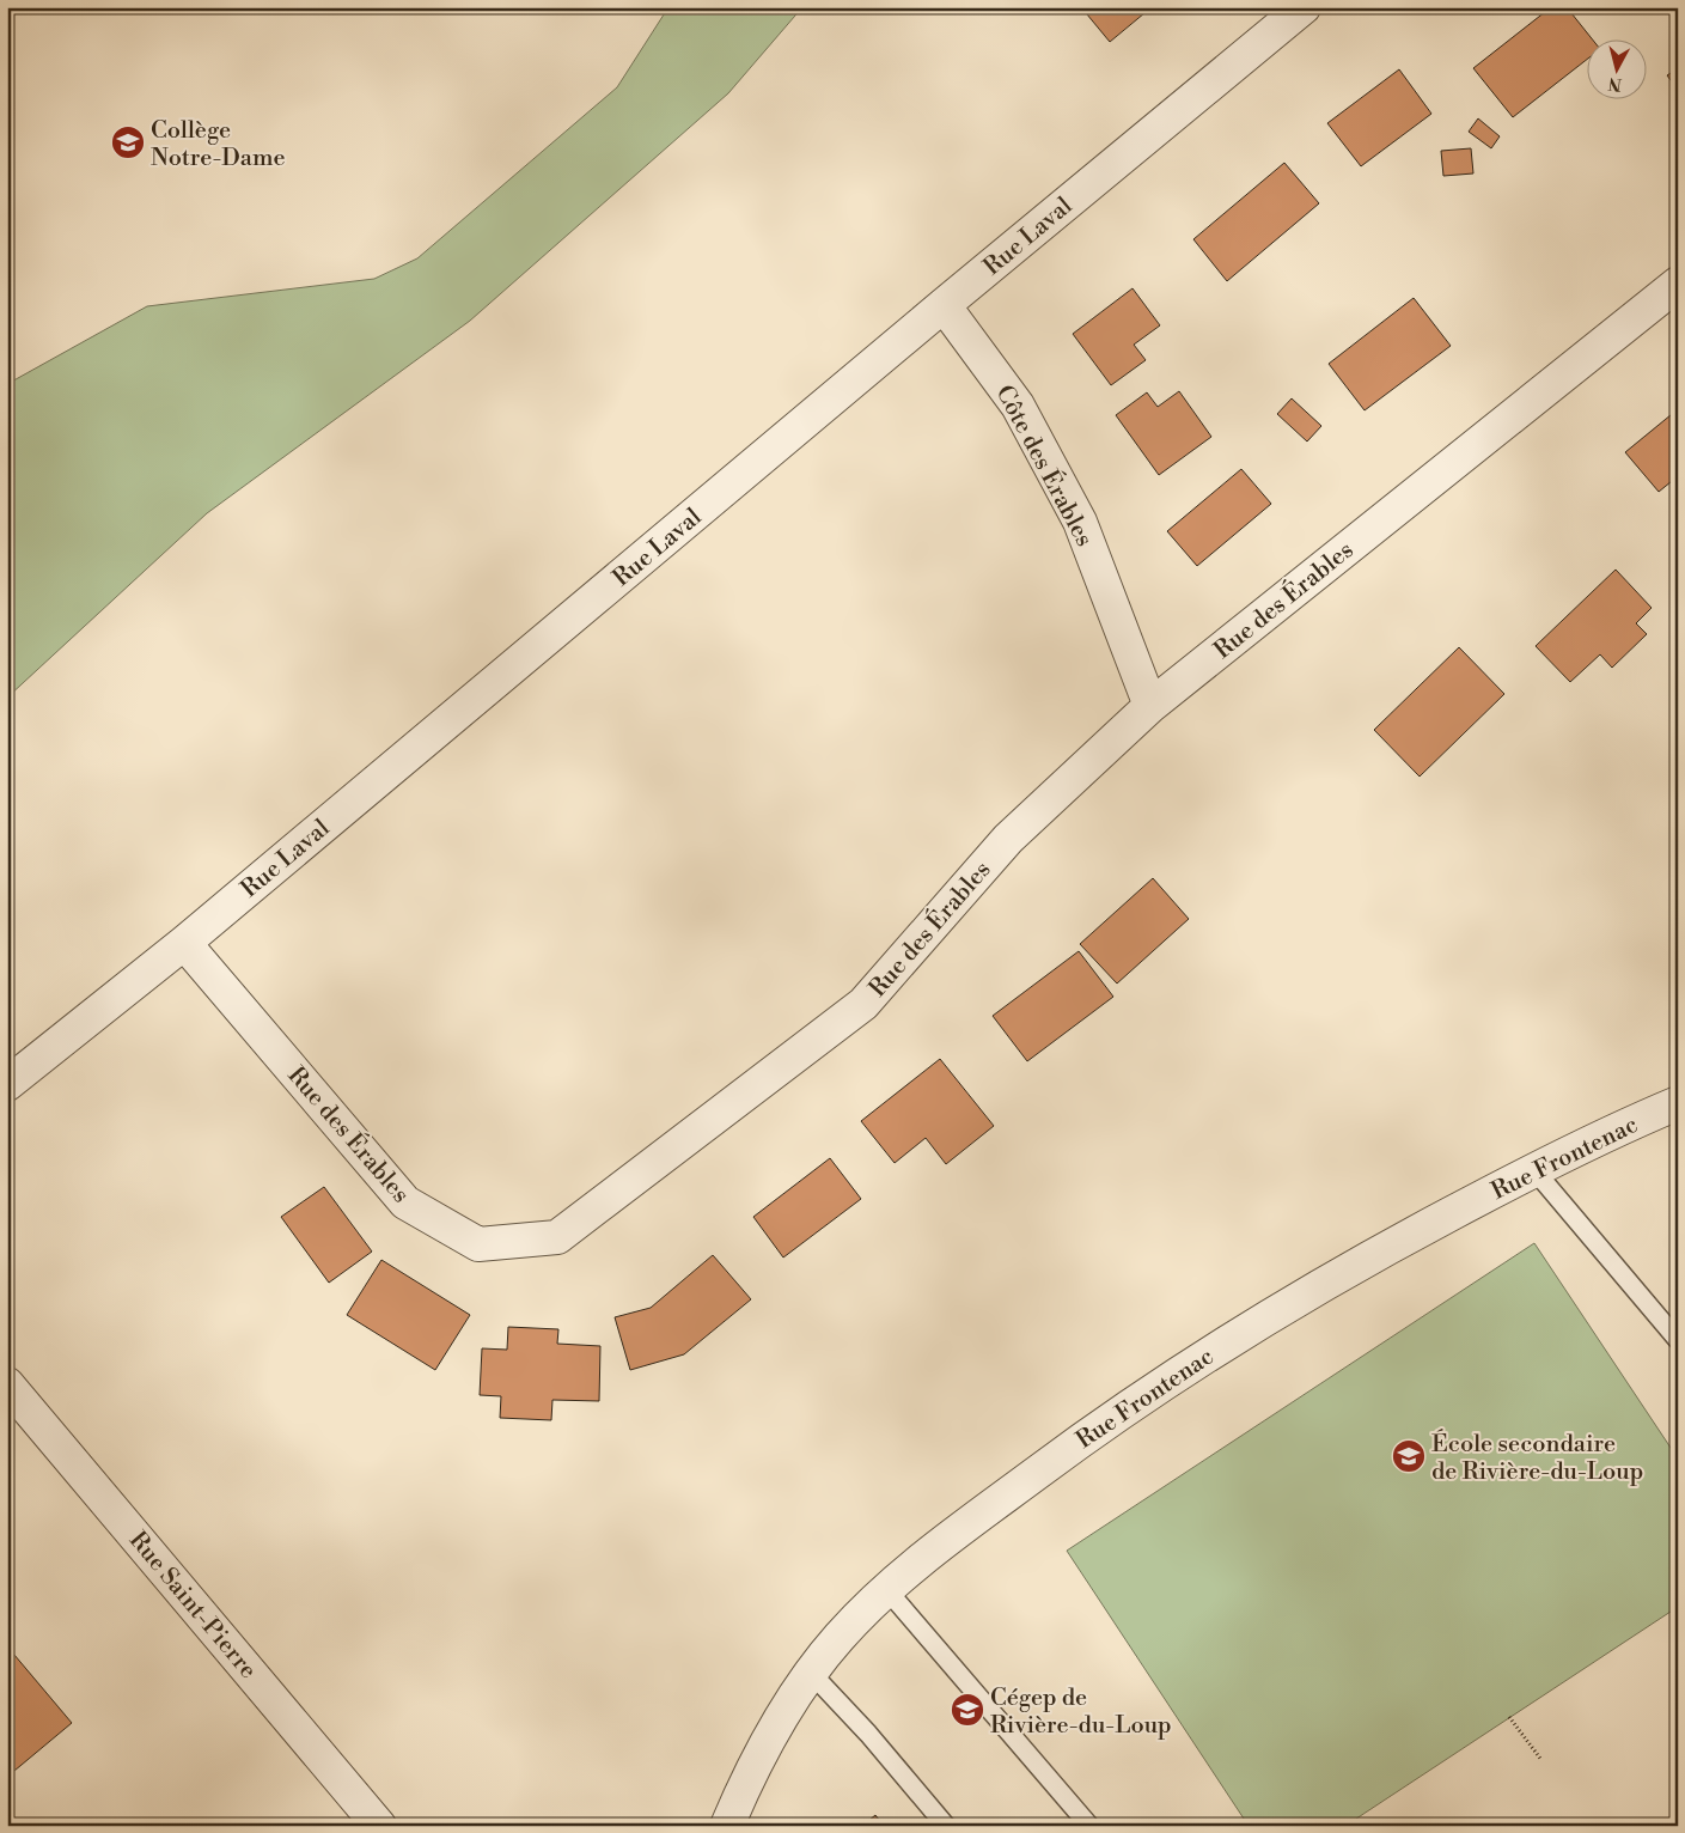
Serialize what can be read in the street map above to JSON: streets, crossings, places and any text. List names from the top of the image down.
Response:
{
  "streets": {
    "street": [
      "Rue Laval",
      "Côte des Érables",
      "Rue des Érables",
      "Rue Frontenac",
      "Rue Saint-Pierre"
    ]
  },
  "crossings": [
    ["Rue Laval", "Côte des Érables"],
    ["Rue Laval", "Rue des Érables"],
    ["Côte des Érables", "Rue des Érables"]
  ],
  "places": {
    "school or university": ["Collège Notre-Dame", "École secondaire de Rivière-du-Loup", "Cégep de Rivière-du-Loup"]
  },
  "north": "bottom"
}
